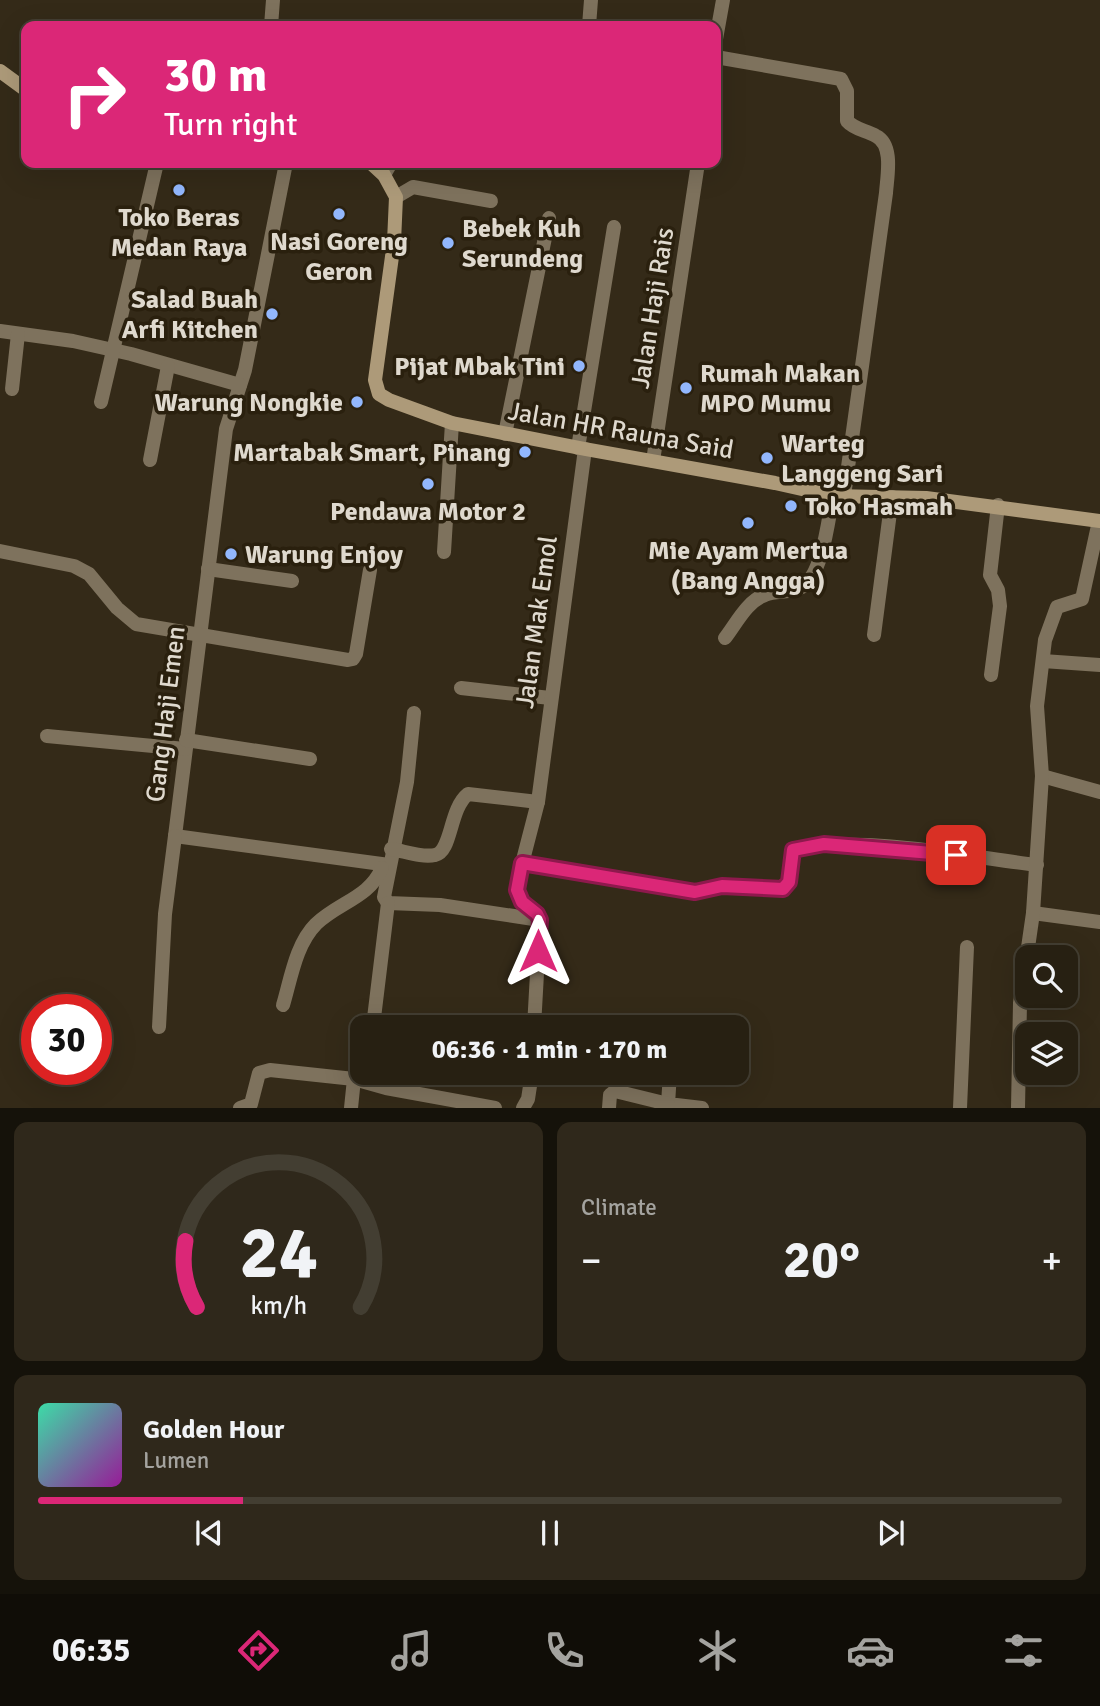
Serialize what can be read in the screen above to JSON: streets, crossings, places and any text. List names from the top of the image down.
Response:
{
  "streets": {
    "main road": ["Jalan HR Rauna Said"],
    "street": ["Jalan Haji Rais", "Jalan Mak Emol", "Gang Haji Emen"]
  },
  "crossings": [
    ["Jalan Haji Rais", "Jalan HR Rauna Said"],
    ["Jalan HR Rauna Said", "Jalan Mak Emol"]
  ],
  "places": [
    "Toko Beras Medan Raya",
    "Nasi Goreng Geron",
    "Bebek Kuh Serundeng",
    "Salad Buah Arfi Kitchen",
    "Pijat Mbak Tini",
    "Rumah Makan MPO Mumu",
    "Warung Nongkie",
    "Martabak Smart, Pinang",
    "Warteg Langgeng Sari",
    "Pendawa Motor 2",
    "Toko Hasmah",
    "Mie Ayam Mertua (Bang Angga)",
    "Warung Enjoy"
  ],
  "page": {
    "turn": ["30 m", "Turn right"],
    "limit": "30",
    "trip": "06:36 · 1 min · 170 m",
    "tile": "Climate",
    "heat": ["−", "20°", "+"],
    "song": ["Golden Hour", "Lumen"],
    "tabs": "06:35",
    "gauge": ["24", "km/h"]
  }
}
